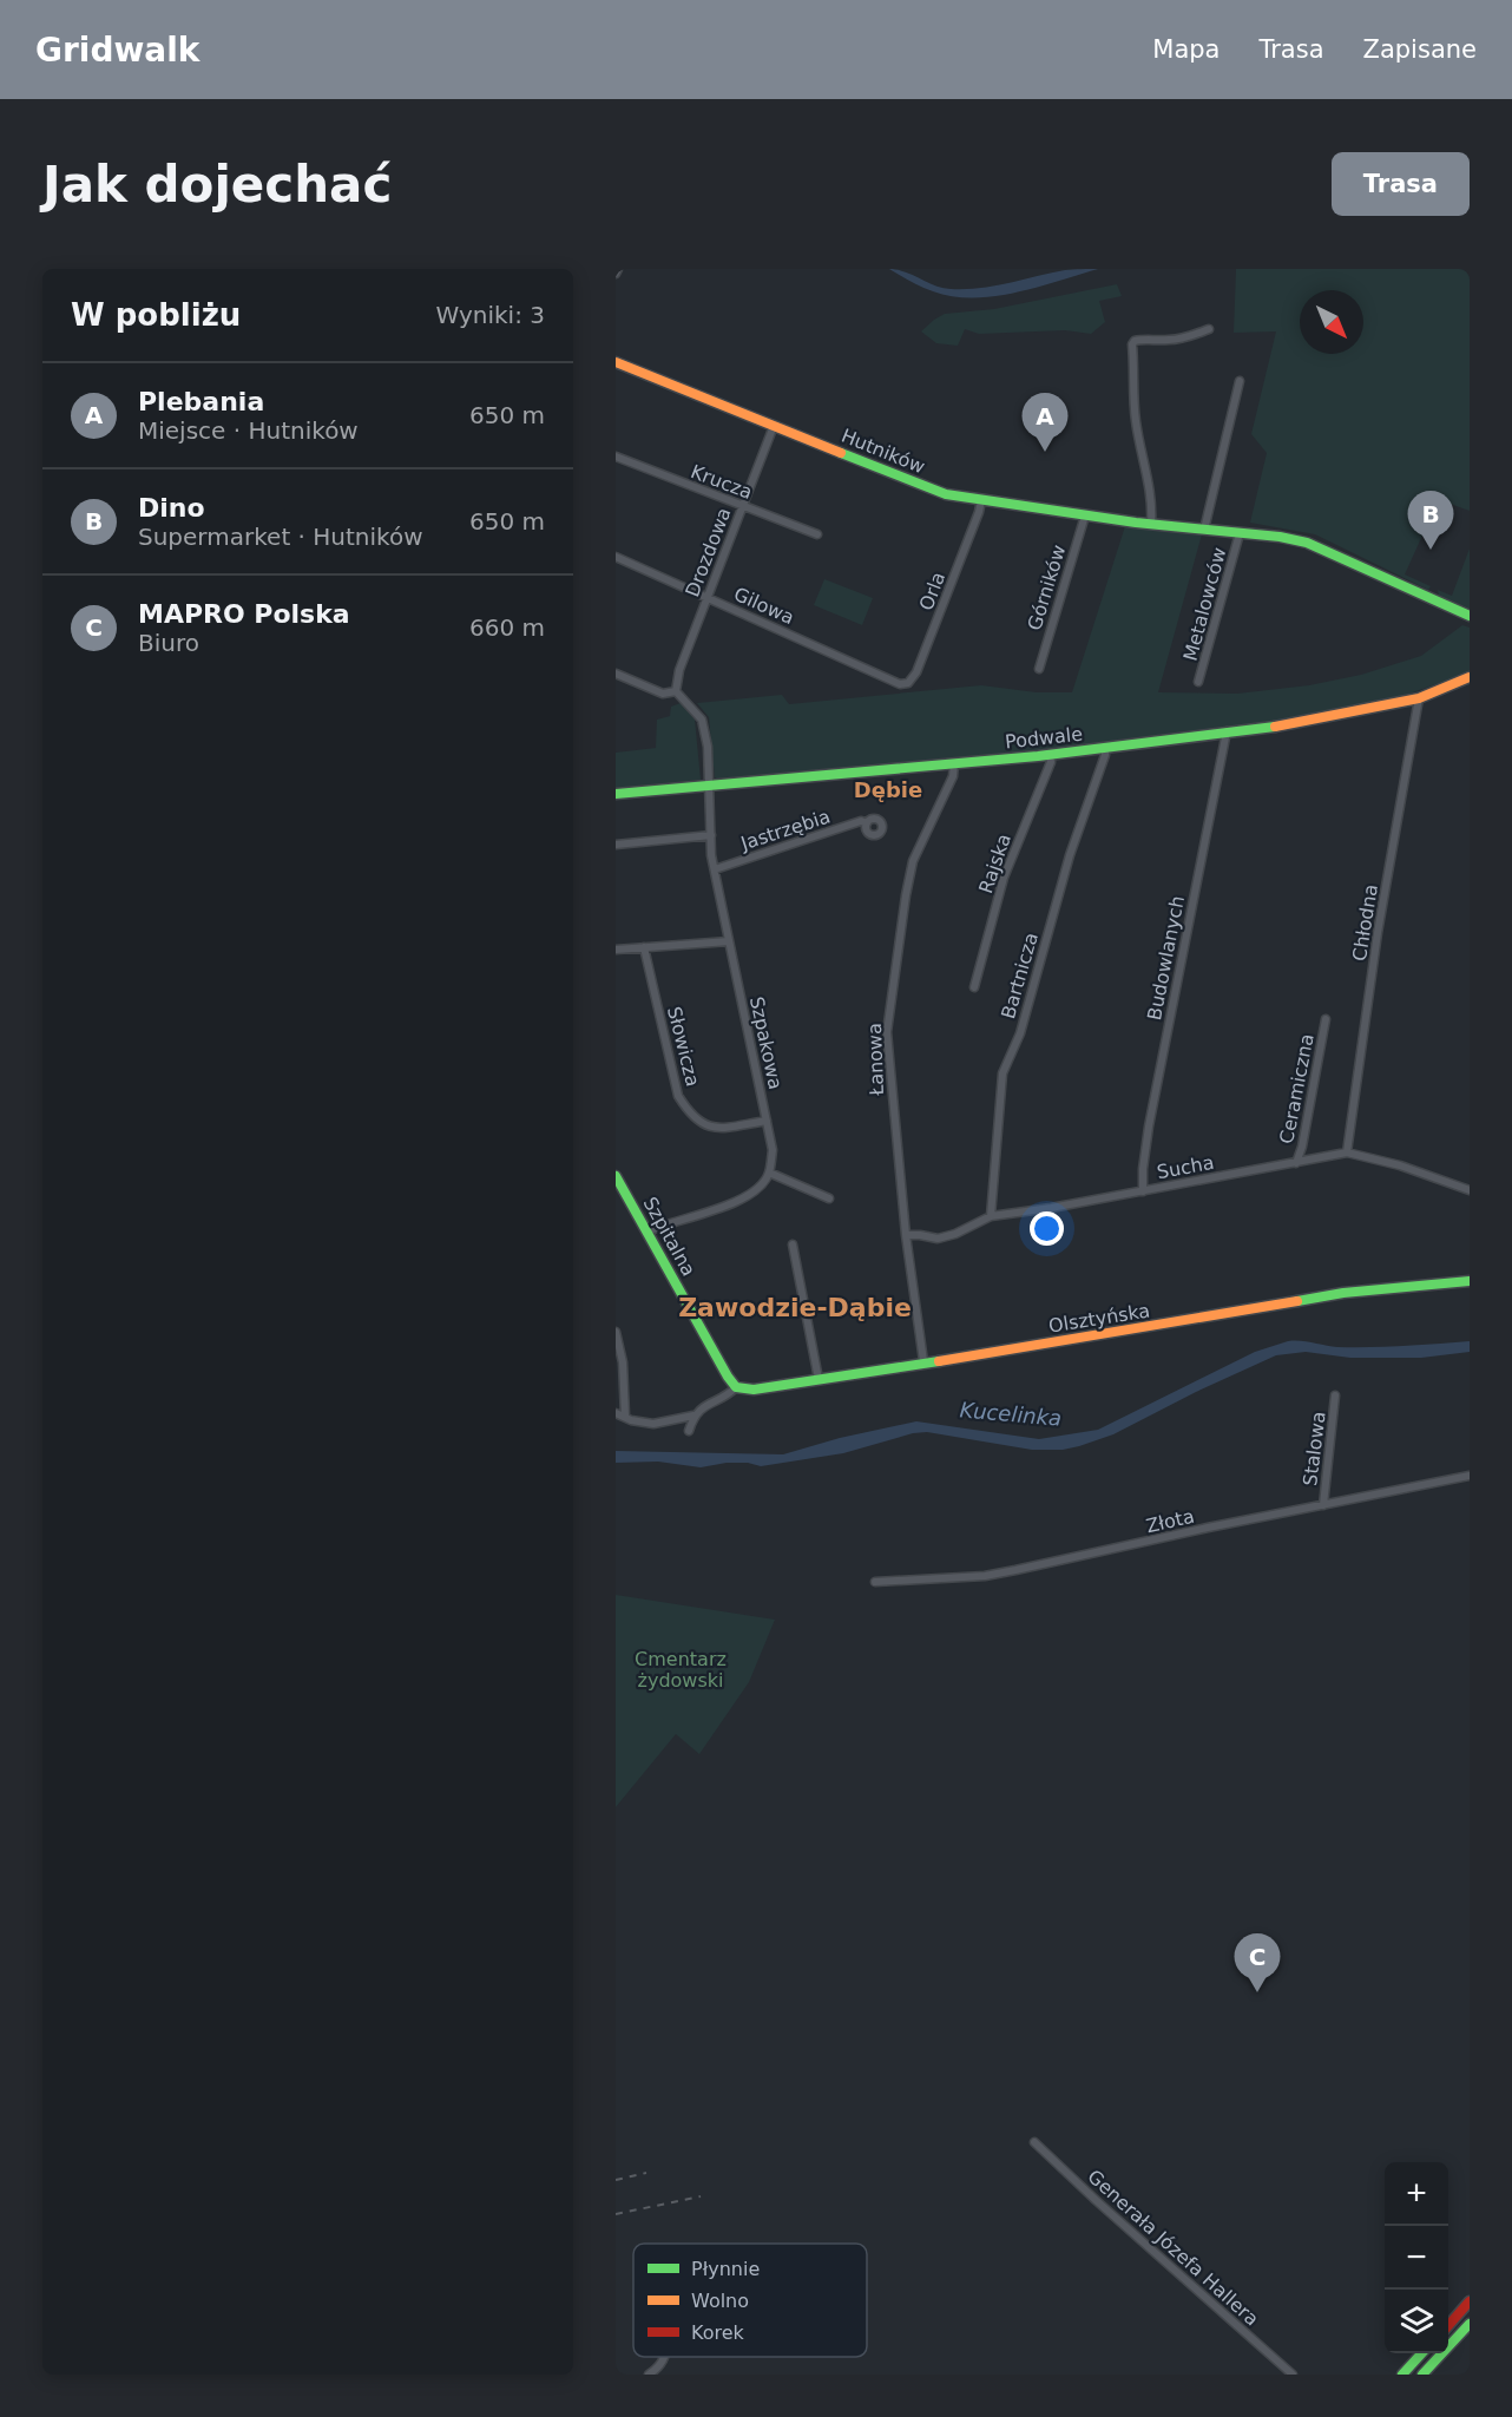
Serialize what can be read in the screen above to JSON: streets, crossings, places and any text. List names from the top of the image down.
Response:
{
  "streets": {
    "street": [
      "Hutników",
      "Krucza",
      "Drozdowa",
      "Górników",
      "Orla",
      "Metalowców",
      "Gilowa",
      "Podwale",
      "Jastrzębia",
      "Rajska",
      "Chłodna",
      "Budowlanych",
      "Bartnicza",
      "Szpakowa",
      "Słowicza",
      "Łanowa",
      "Ceramiczna",
      "Sucha",
      "Szpitalna",
      "Olsztyńska",
      "Stalowa",
      "Złota",
      "Generała Józefa Hallera"
    ]
  },
  "crossings": [
    ["Hutników", "Drozdowa"],
    ["Hutników", "Górników"],
    ["Hutników", "Orla"],
    ["Hutników", "Metalowców"],
    ["Krucza", "Drozdowa"],
    ["Drozdowa", "Gilowa"],
    ["Drozdowa", "Szpakowa"],
    ["Orla", "Gilowa"],
    ["Podwale", "Rajska"],
    ["Podwale", "Chłodna"],
    ["Podwale", "Budowlanych"],
    ["Podwale", "Bartnicza"],
    ["Podwale", "Szpakowa"],
    ["Podwale", "Łanowa"],
    ["Jastrzębia", "Szpakowa"],
    ["Chłodna", "Sucha"],
    ["Budowlanych", "Sucha"],
    ["Bartnicza", "Sucha"],
    ["Szpakowa", "Słowicza"],
    ["Łanowa", "Sucha"],
    ["Łanowa", "Olsztyńska"],
    ["Ceramiczna", "Sucha"],
    ["Szpitalna", "Olsztyńska"],
    ["Stalowa", "Złota"]
  ],
  "districts": ["Dębie", "Zawodzie-Dąbie"],
  "water": ["Kucelinka"],
  "parks": ["Cmentarz żydowski"],
  "legend": ["Płynnie", "Wolno", "Korek"],
  "north": "bottom right",
  "page": {
    "header": "Gridwalk",
    "nav": ["Mapa", "Trasa", "Zapisane"],
    "buttons": "Trasa",
    "title": "Jak dojechać",
    "heading": ["W pobliżu", "Wyniki: 3"],
    "list": [
      {
        "mark": "A",
        "name": "Plebania",
        "note": "Miejsce · Hutników",
        "value": "650 m"
      },
      {
        "mark": "B",
        "name": "Dino",
        "note": "Supermarket · Hutników",
        "value": "650 m"
      },
      {
        "mark": "C",
        "name": "MAPRO Polska",
        "note": "Biuro",
        "value": "660 m"
      }
    ],
    "pins": ["A", "B", "C"],
    "map_buttons": ["+", "−"]
  }
}
